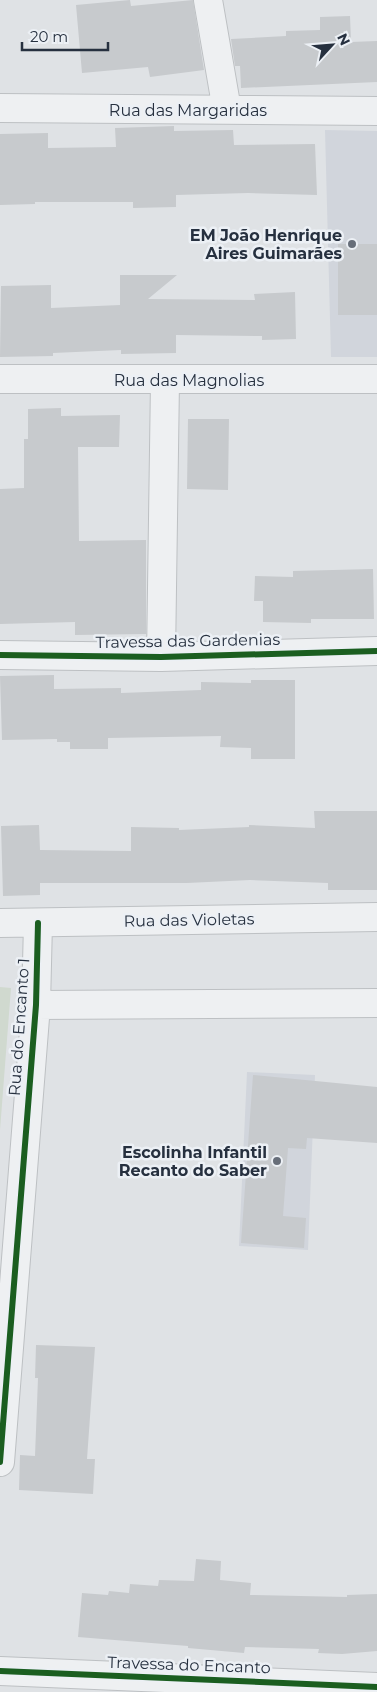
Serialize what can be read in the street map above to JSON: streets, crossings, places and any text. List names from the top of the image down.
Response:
{
  "streets": {
    "street": [
      "Rua das Margaridas",
      "Rua das Magnolias",
      "Travessa das Gardenias",
      "Rua das Violetas",
      "Rua do Encanto 1",
      "Travessa do Encanto"
    ]
  },
  "crossings": [
    ["Rua das Magnolias", "Travessa das Gardenias"],
    ["Rua das Violetas", "Rua do Encanto 1"]
  ],
  "places": ["EM João Henrique Aires Guimarães", "Escolinha Infantil Recanto do Saber"],
  "scale_bar": "20 m",
  "north": "top right"
}
